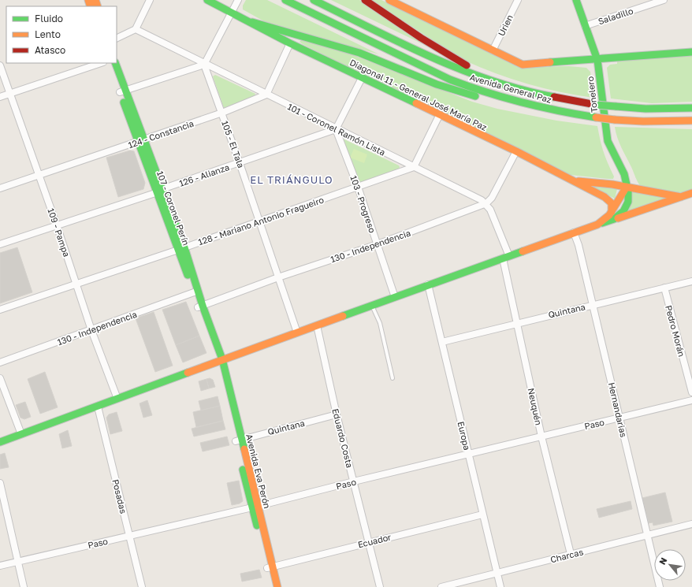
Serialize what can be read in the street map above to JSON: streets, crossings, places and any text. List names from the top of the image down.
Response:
{
  "streets": {
    "main road": [
      "Avenida General Paz",
      "Diagonal 11 - General José María Paz",
      "Tonelero",
      "107 - Coronel Perín",
      "Avenida Eva Perón"
    ],
    "street": [
      "Saladillo",
      "Urien",
      "101 - Coronel Ramón Lista",
      "124 - Constancia",
      "105 - El Tala",
      "126 - Alianza",
      "103 - Progreso",
      "128 - Mariano Antonio Fragueiro",
      "109 - Pampa",
      "130 - Independencia",
      "Quintana",
      "Pedro Morán",
      "Neuquén",
      "Hernandarias",
      "Paso",
      "Europa",
      "Eduardo Costa",
      "Posadas",
      "Ecuador",
      "Charcas"
    ]
  },
  "crossings": [
    ["Saladillo", "Tonelero"],
    ["101 - Coronel Ramón Lista", "124 - Constancia"],
    ["101 - Coronel Ramón Lista", "105 - El Tala"],
    ["101 - Coronel Ramón Lista", "126 - Alianza"],
    ["101 - Coronel Ramón Lista", "103 - Progreso"],
    ["101 - Coronel Ramón Lista", "128 - Mariano Antonio Fragueiro"],
    ["101 - Coronel Ramón Lista", "130 - Independencia"],
    ["124 - Constancia", "105 - El Tala"],
    ["124 - Constancia", "107 - Coronel Perín"],
    ["124 - Constancia", "109 - Pampa"],
    ["105 - El Tala", "126 - Alianza"],
    ["105 - El Tala", "128 - Mariano Antonio Fragueiro"],
    ["105 - El Tala", "130 - Independencia"],
    ["126 - Alianza", "103 - Progreso"],
    ["126 - Alianza", "107 - Coronel Perín"],
    ["126 - Alianza", "109 - Pampa"],
    ["103 - Progreso", "128 - Mariano Antonio Fragueiro"],
    ["103 - Progreso", "130 - Independencia"],
    ["107 - Coronel Perín", "128 - Mariano Antonio Fragueiro"],
    ["107 - Coronel Perín", "130 - Independencia"],
    ["107 - Coronel Perín", "Avenida Eva Perón"],
    ["128 - Mariano Antonio Fragueiro", "109 - Pampa"],
    ["109 - Pampa", "130 - Independencia"],
    ["Quintana", "Pedro Morán"],
    ["Quintana", "Neuquén"],
    ["Quintana", "Hernandarias"],
    ["Quintana", "Europa"],
    ["Quintana", "Eduardo Costa"],
    ["Quintana", "Avenida Eva Perón"],
    ["Neuquén", "Paso"],
    ["Neuquén", "Charcas"],
    ["Hernandarias", "Paso"],
    ["Hernandarias", "Charcas"],
    ["Paso", "Europa"],
    ["Paso", "Eduardo Costa"],
    ["Paso", "Avenida Eva Perón"],
    ["Paso", "Posadas"],
    ["Europa", "Ecuador"],
    ["Europa", "Charcas"],
    ["Eduardo Costa", "Ecuador"],
    ["Avenida Eva Perón", "Ecuador"]
  ],
  "districts": ["EL TRIÁNGULO"],
  "legend": ["Fluido", "Lento", "Atasco"],
  "north": "top left"
}
